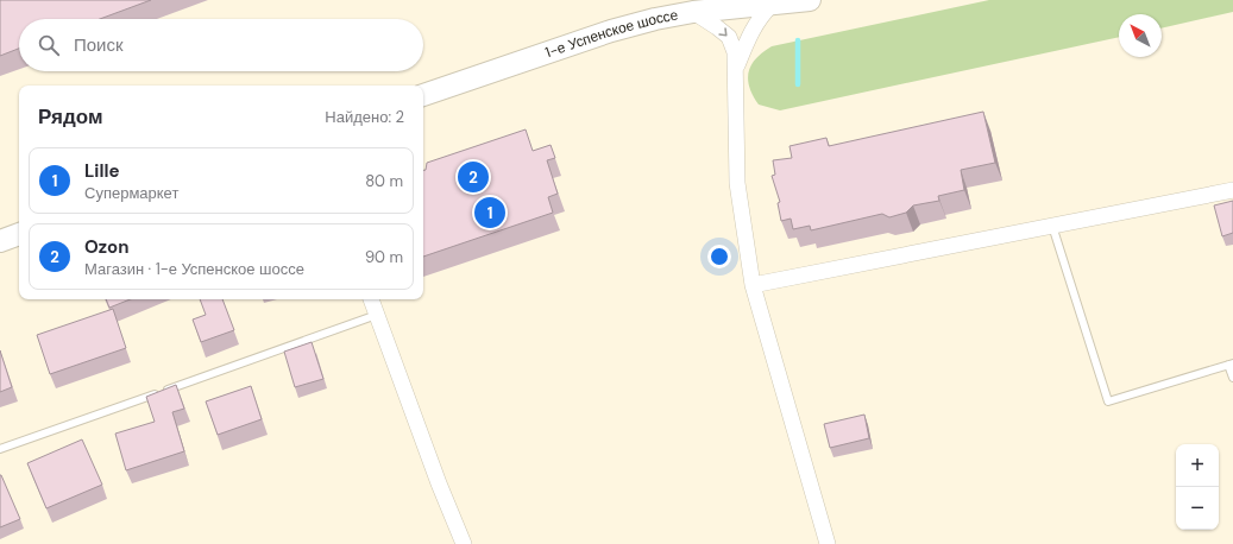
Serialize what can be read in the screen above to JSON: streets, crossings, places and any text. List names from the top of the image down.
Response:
{
  "streets": {
    "main road": ["1-е Успенское шоссе"]
  },
  "north": "top left",
  "page": {
    "search": "Поиск",
    "heading": ["Рядом", "Найдено: 2"],
    "list": [
      {
        "mark": "1",
        "name": "Lille",
        "note": "Супермаркет",
        "value": "80 m"
      },
      {
        "mark": "2",
        "name": "Ozon",
        "note": "Магазин · 1-е Успенское шоссе",
        "value": "90 m"
      }
    ],
    "pins": ["2", "1"],
    "map_buttons": ["+", "−"]
  }
}
